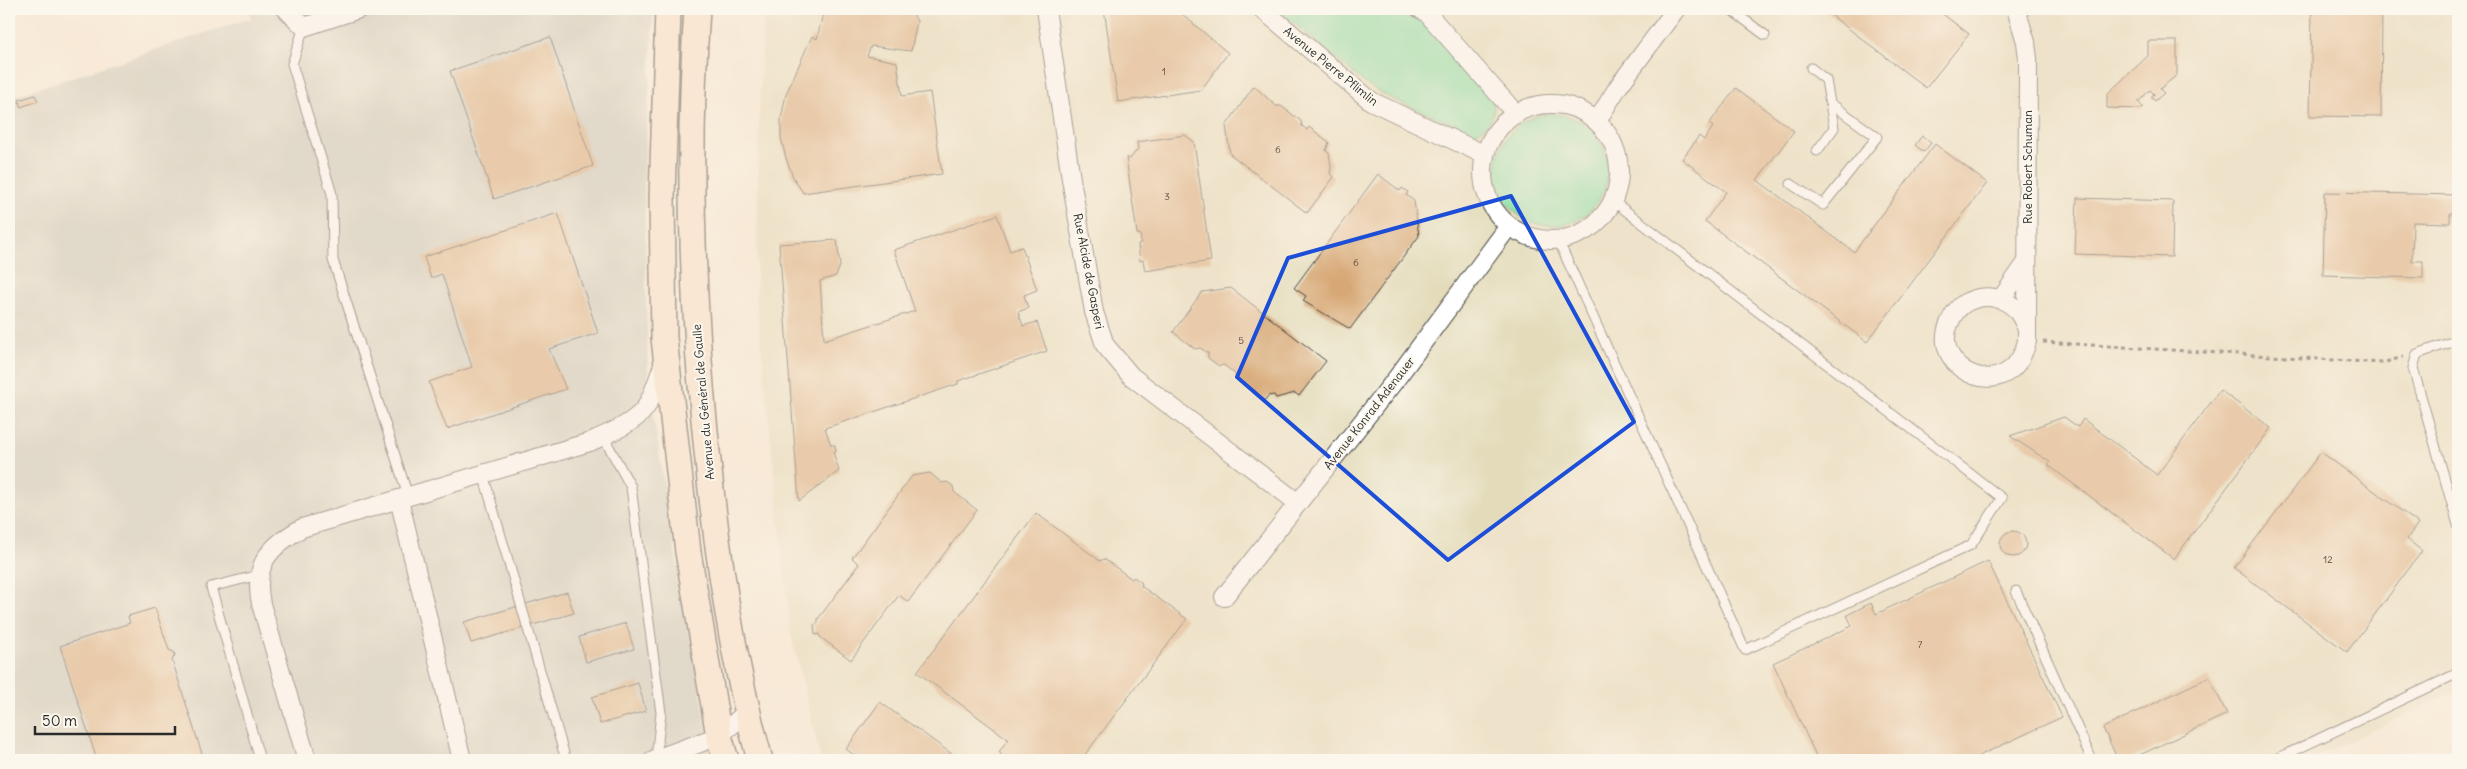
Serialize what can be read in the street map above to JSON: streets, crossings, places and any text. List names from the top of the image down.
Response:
{
  "streets": {
    "main road": ["Avenue du Général de Gaulle"],
    "street": [
      "Avenue Pierre Pflimlin",
      "Rue Robert Schuman",
      "Rue Alcide de Gasperi",
      "Avenue Konrad Adenauer"
    ]
  },
  "crossings": [
    ["Avenue Pierre Pflimlin", "Avenue Konrad Adenauer"],
    ["Rue Alcide de Gasperi", "Avenue Konrad Adenauer"]
  ],
  "house_numbers": [
    "1",
    "6",
    "3",
    "6",
    "5",
    "12",
    "7"
  ],
  "scale_bar": "50 m"
}
